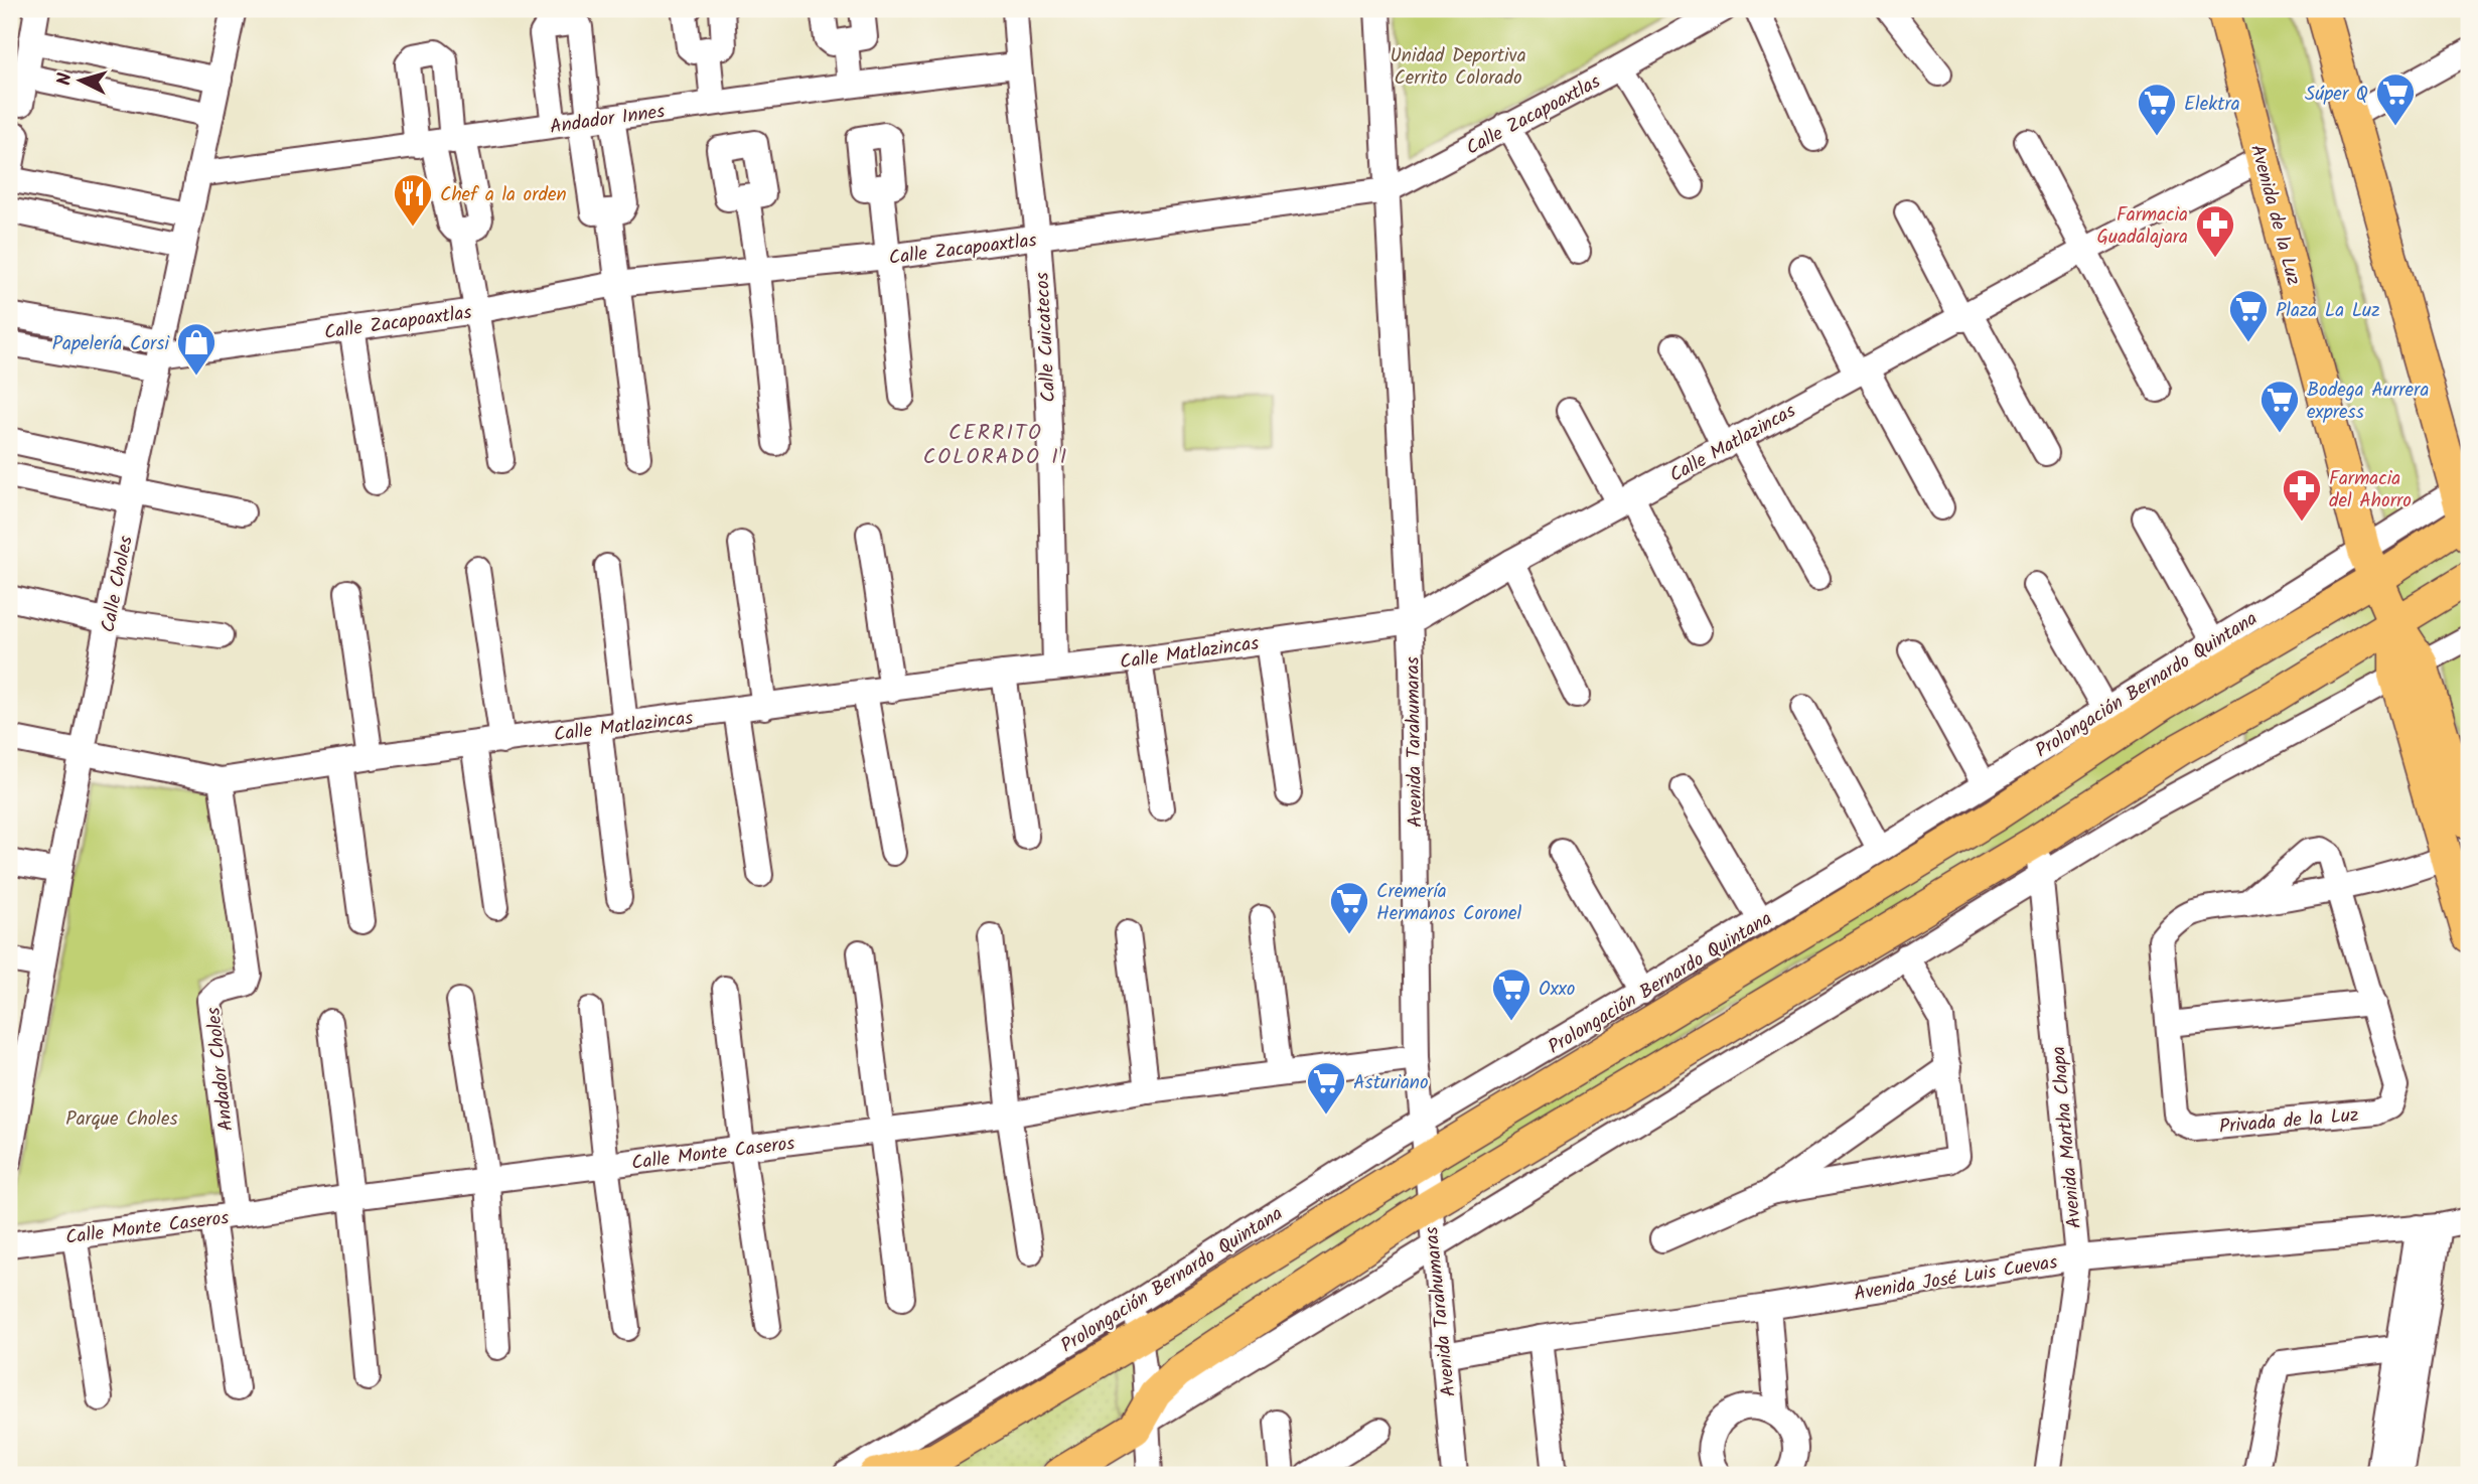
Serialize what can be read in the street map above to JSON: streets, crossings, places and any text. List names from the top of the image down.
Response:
{
  "streets": {
    "main road": ["Avenida de la Luz", "Prolongación Bernardo Quintana"],
    "street": [
      "Calle Zacapoaxtlas",
      "Andador Innes",
      "Calle Cuicatecos",
      "Calle Matlazincas",
      "Calle Choles",
      "Avenida Tarahumaras",
      "Andador Choles",
      "Privada de la Luz",
      "Avenida Martha Chapa",
      "Calle Monte Caseros",
      "Avenida José Luis Cuevas"
    ]
  },
  "crossings": [
    ["Calle Zacapoaxtlas", "Calle Cuicatecos"],
    ["Calle Zacapoaxtlas", "Calle Choles"],
    ["Calle Zacapoaxtlas", "Avenida Tarahumaras"],
    ["Andador Innes", "Calle Cuicatecos"],
    ["Andador Innes", "Calle Choles"],
    ["Avenida de la Luz", "Calle Matlazincas"],
    ["Avenida de la Luz", "Prolongación Bernardo Quintana"],
    ["Avenida de la Luz", "Privada de la Luz"],
    ["Calle Cuicatecos", "Calle Matlazincas"],
    ["Calle Matlazincas", "Calle Choles"],
    ["Calle Matlazincas", "Avenida Tarahumaras"],
    ["Calle Matlazincas", "Andador Choles"],
    ["Prolongación Bernardo Quintana", "Avenida Tarahumaras"],
    ["Avenida Tarahumaras", "Calle Monte Caseros"],
    ["Avenida Tarahumaras", "Avenida José Luis Cuevas"],
    ["Andador Choles", "Calle Monte Caseros"],
    ["Avenida Martha Chapa", "Avenida José Luis Cuevas"]
  ],
  "districts": ["CERRITO COLORADO II"],
  "parks": ["Unidad Deportiva Cerrito Colorado", "Parque Choles"],
  "places": {
    "supermarket": [
      "Súper Q",
      "Elektra",
      "Plaza La Luz",
      "Bodega Aurrera express",
      "Cremería Hermanos Coronel",
      "Oxxo",
      "Asturiano"
    ],
    "restaurant": ["Chef a la orden"],
    "pharmacy": ["Farmacia Guadalajara", "Farmacia del Ahorro"],
    "shop": ["Papelería Corsi"]
  },
  "north": "left"
}
